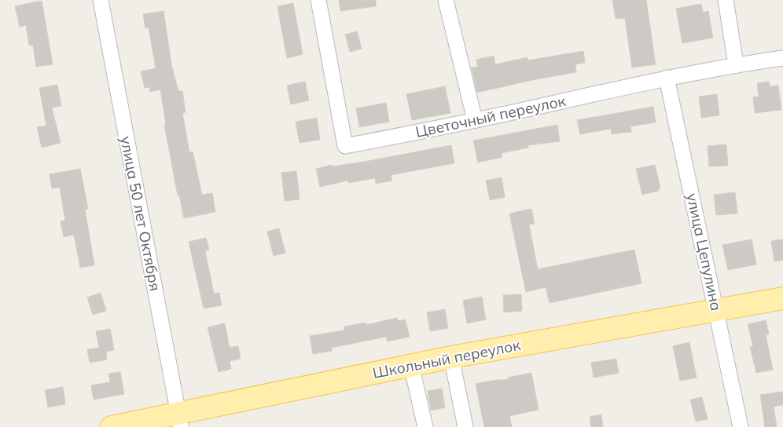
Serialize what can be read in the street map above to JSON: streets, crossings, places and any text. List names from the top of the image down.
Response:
{
  "streets": {
    "main road": ["Школьный переулок"],
    "street": ["Цветочный переулок", "улица 50 лет Октября", "улица Цепулина"]
  },
  "crossings": [
    ["Цветочный переулок", "улица Цепулина"],
    ["улица 50 лет Октября", "Школьный переулок"],
    ["улица Цепулина", "Школьный переулок"]
  ]
}
